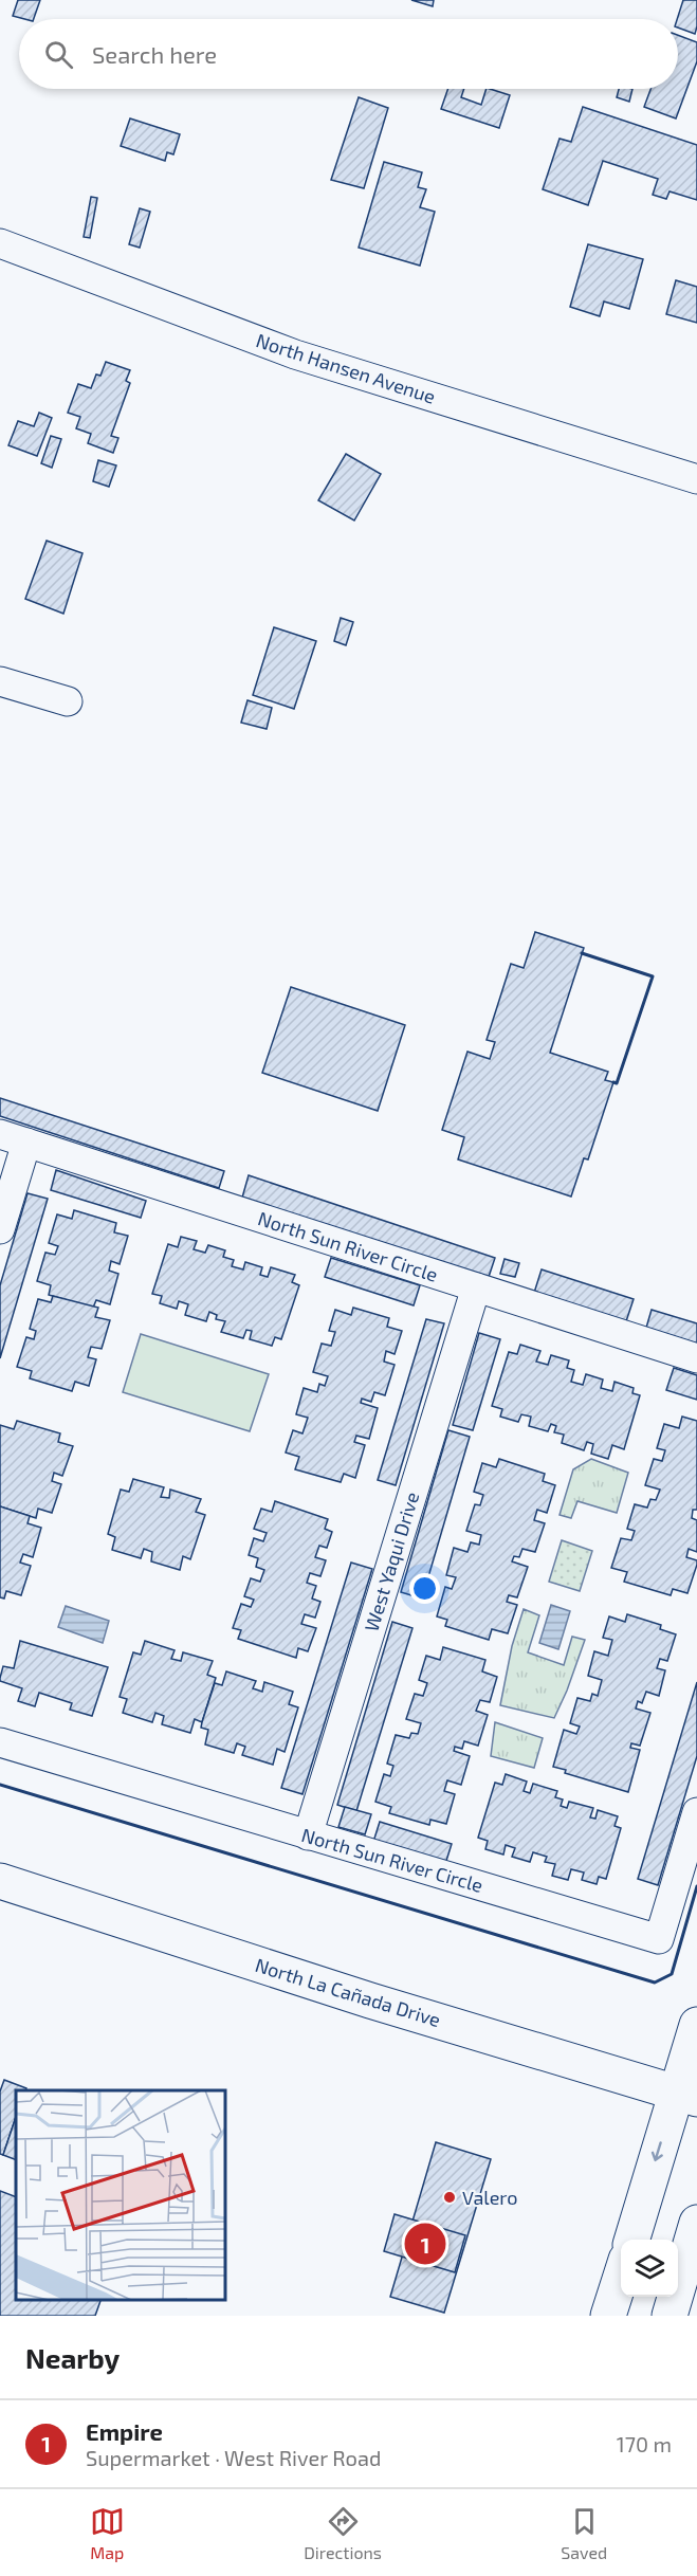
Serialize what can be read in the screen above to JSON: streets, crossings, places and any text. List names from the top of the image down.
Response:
{
  "streets": {
    "main road": ["North La Cañada Drive"],
    "street": ["North Hansen Avenue", "North Sun River Circle", "West Yaqui Drive"]
  },
  "crossings": [
    ["North Sun River Circle", "West Yaqui Drive"]
  ],
  "places": ["Valero"],
  "page": {
    "search": "Search here",
    "pins": "1",
    "heading": "Nearby",
    "list": [
      {
        "mark": "1",
        "name": "Empire",
        "note": "Supermarket · West River Road",
        "value": "170 m"
      }
    ],
    "nav": ["Map", "Directions", "Saved"]
  }
}
